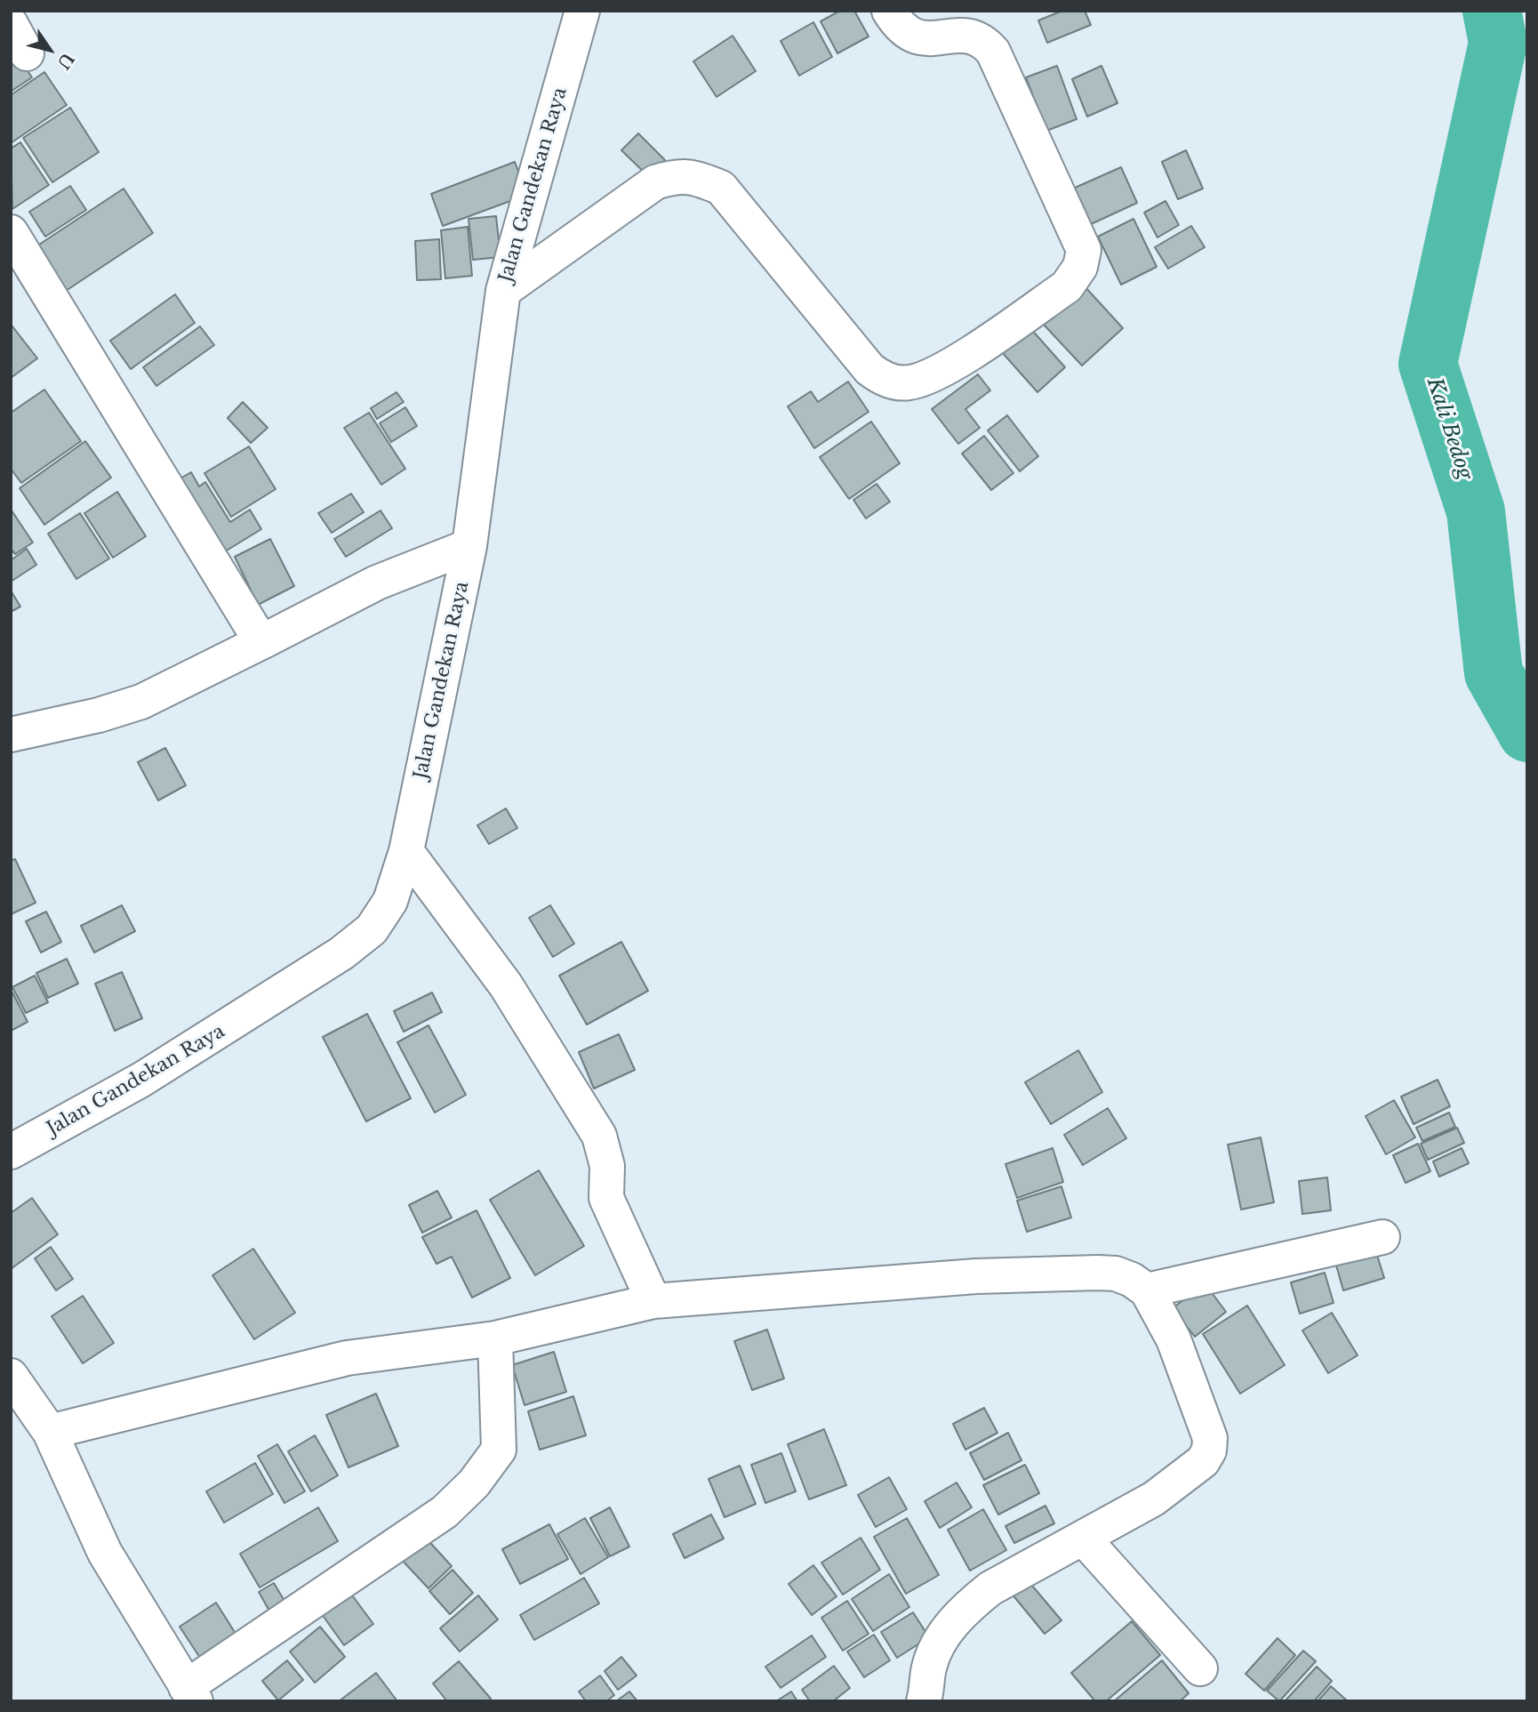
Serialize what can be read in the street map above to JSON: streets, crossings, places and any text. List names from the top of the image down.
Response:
{
  "streets": {
    "street": ["Jalan Gandekan Raya"]
  },
  "water": ["Kali Bedog"],
  "north": "bottom right"
}
